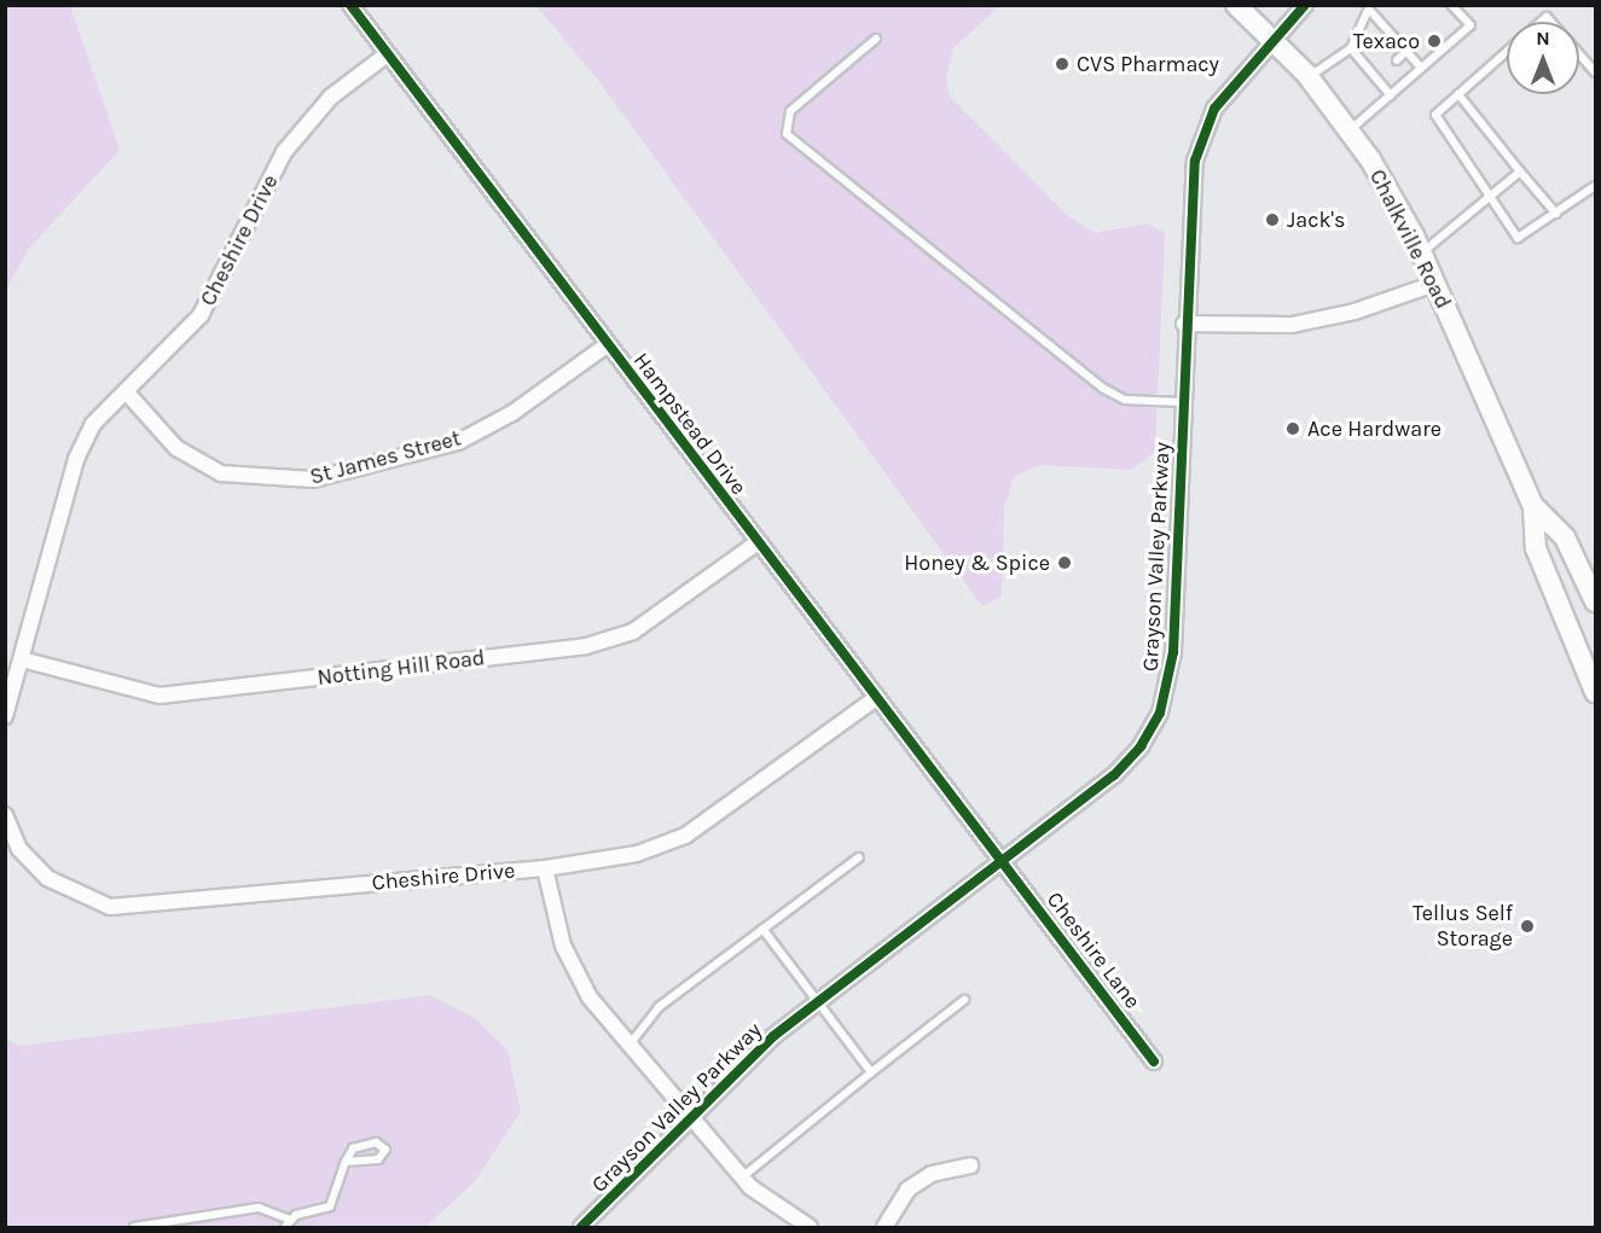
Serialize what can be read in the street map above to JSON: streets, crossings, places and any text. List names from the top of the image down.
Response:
{
  "streets": {
    "main road": ["Chalkville Road"],
    "street": [
      "Cheshire Drive",
      "Hampstead Drive",
      "St James Street",
      "Grayson Valley Parkway",
      "Notting Hill Road",
      "Cheshire Lane"
    ]
  },
  "crossings": [
    ["Chalkville Road", "Grayson Valley Parkway"],
    ["Cheshire Drive", "Hampstead Drive"],
    ["Cheshire Drive", "St James Street"],
    ["Cheshire Drive", "Notting Hill Road"],
    ["Hampstead Drive", "St James Street"],
    ["Hampstead Drive", "Grayson Valley Parkway"],
    ["Hampstead Drive", "Notting Hill Road"],
    ["Hampstead Drive", "Cheshire Lane"],
    ["Grayson Valley Parkway", "Cheshire Lane"]
  ],
  "places": [
    "Texaco",
    "CVS Pharmacy",
    "Jack's",
    "Ace Hardware",
    "Honey & Spice",
    "Tellus Self Storage"
  ],
  "north": "top"
}
